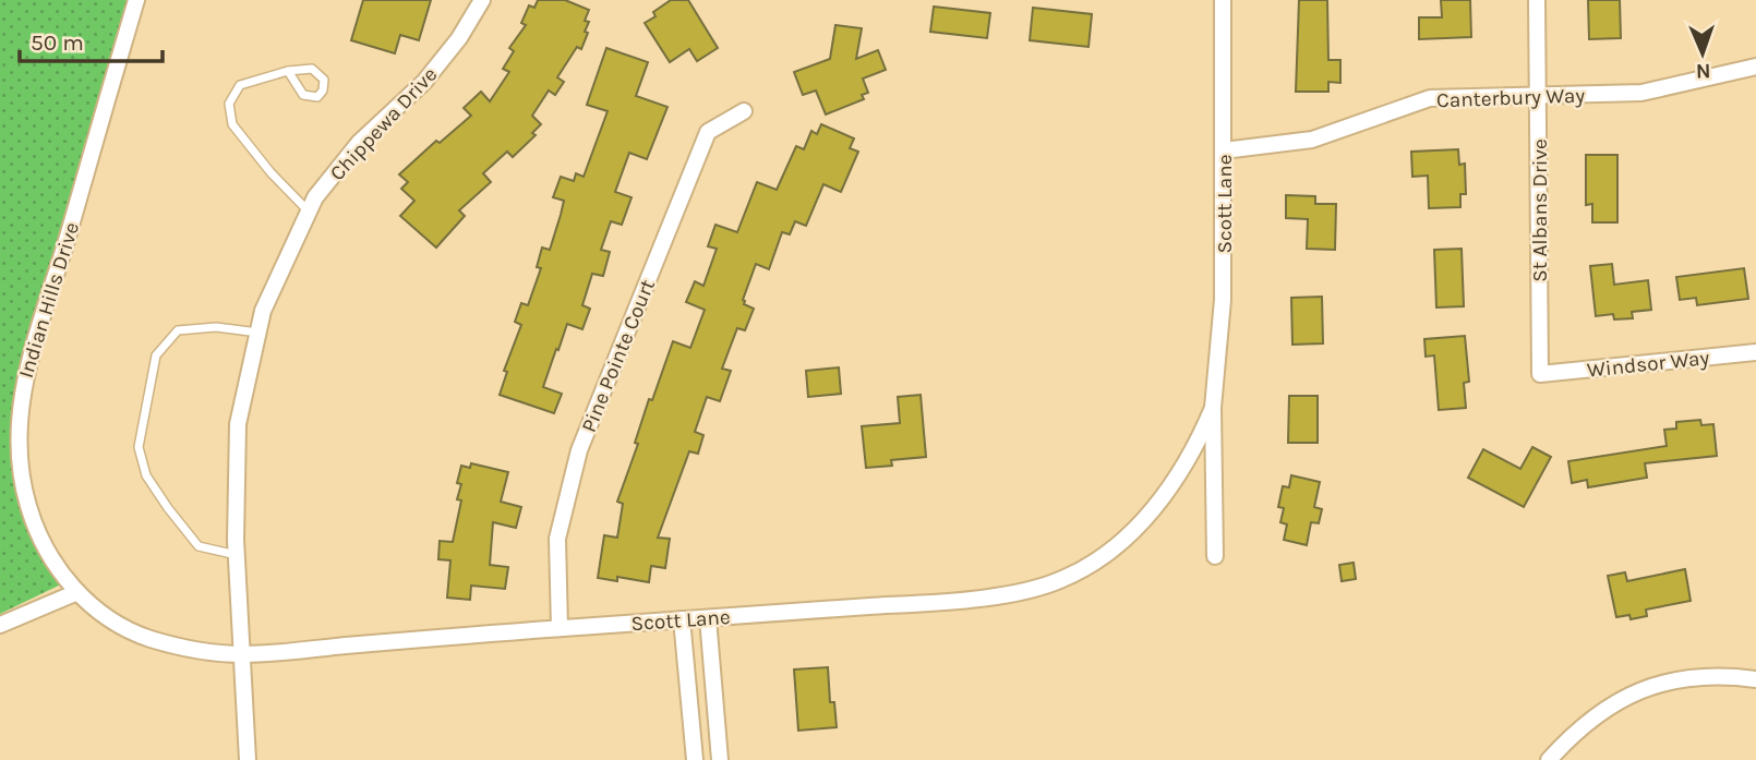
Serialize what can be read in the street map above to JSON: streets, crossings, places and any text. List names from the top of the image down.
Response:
{
  "streets": {
    "street": [
      "Canterbury Way",
      "Chippewa Drive",
      "Scott Lane",
      "St Albans Drive",
      "Indian Hills Drive",
      "Pine Pointe Court",
      "Windsor Way"
    ]
  },
  "crossings": [
    ["Canterbury Way", "Scott Lane"],
    ["Canterbury Way", "St Albans Drive"],
    ["Chippewa Drive", "Scott Lane"],
    ["Scott Lane", "Indian Hills Drive"],
    ["Scott Lane", "Pine Pointe Court"],
    ["St Albans Drive", "Windsor Way"]
  ],
  "scale_bar": "50 m",
  "north": "bottom"
}
